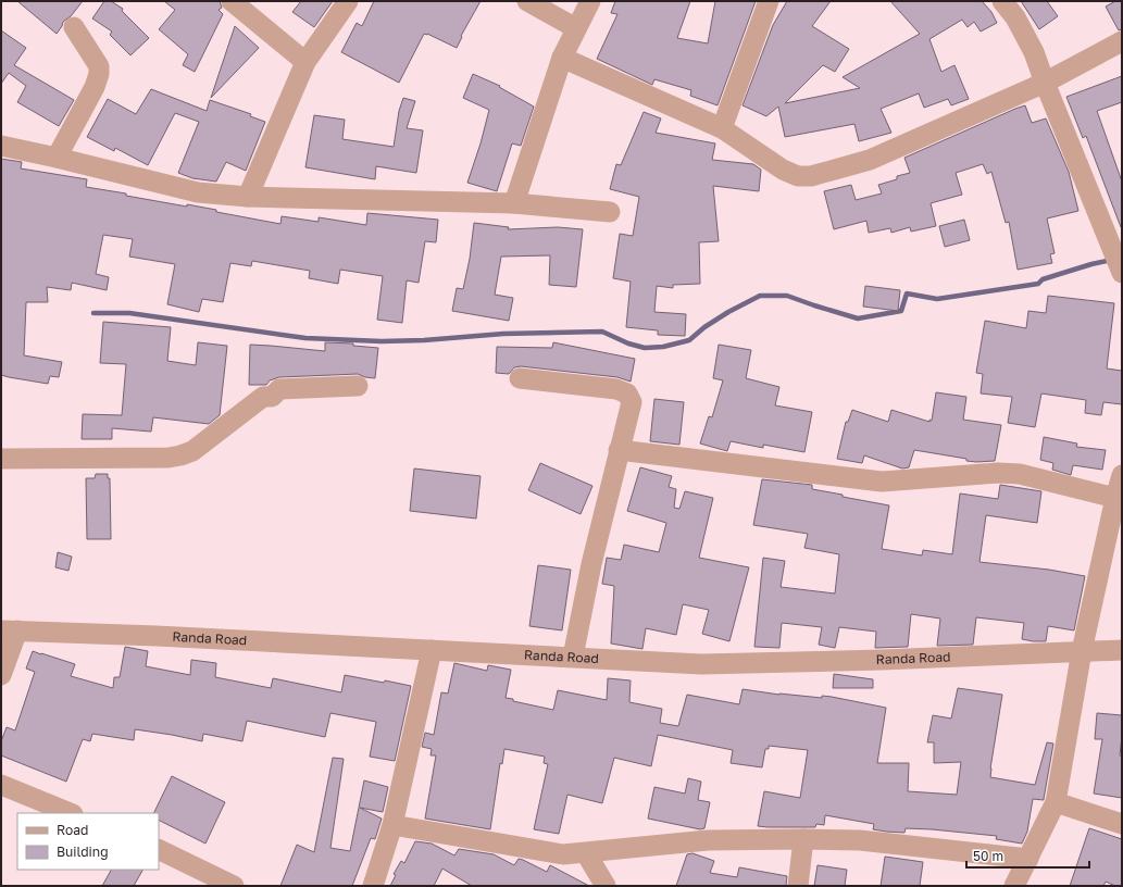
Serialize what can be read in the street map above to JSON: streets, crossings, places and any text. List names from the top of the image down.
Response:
{
  "streets": {
    "street": ["Randa Road"]
  },
  "legend": ["Road", "Building"],
  "scale_bar": "50 m"
}
